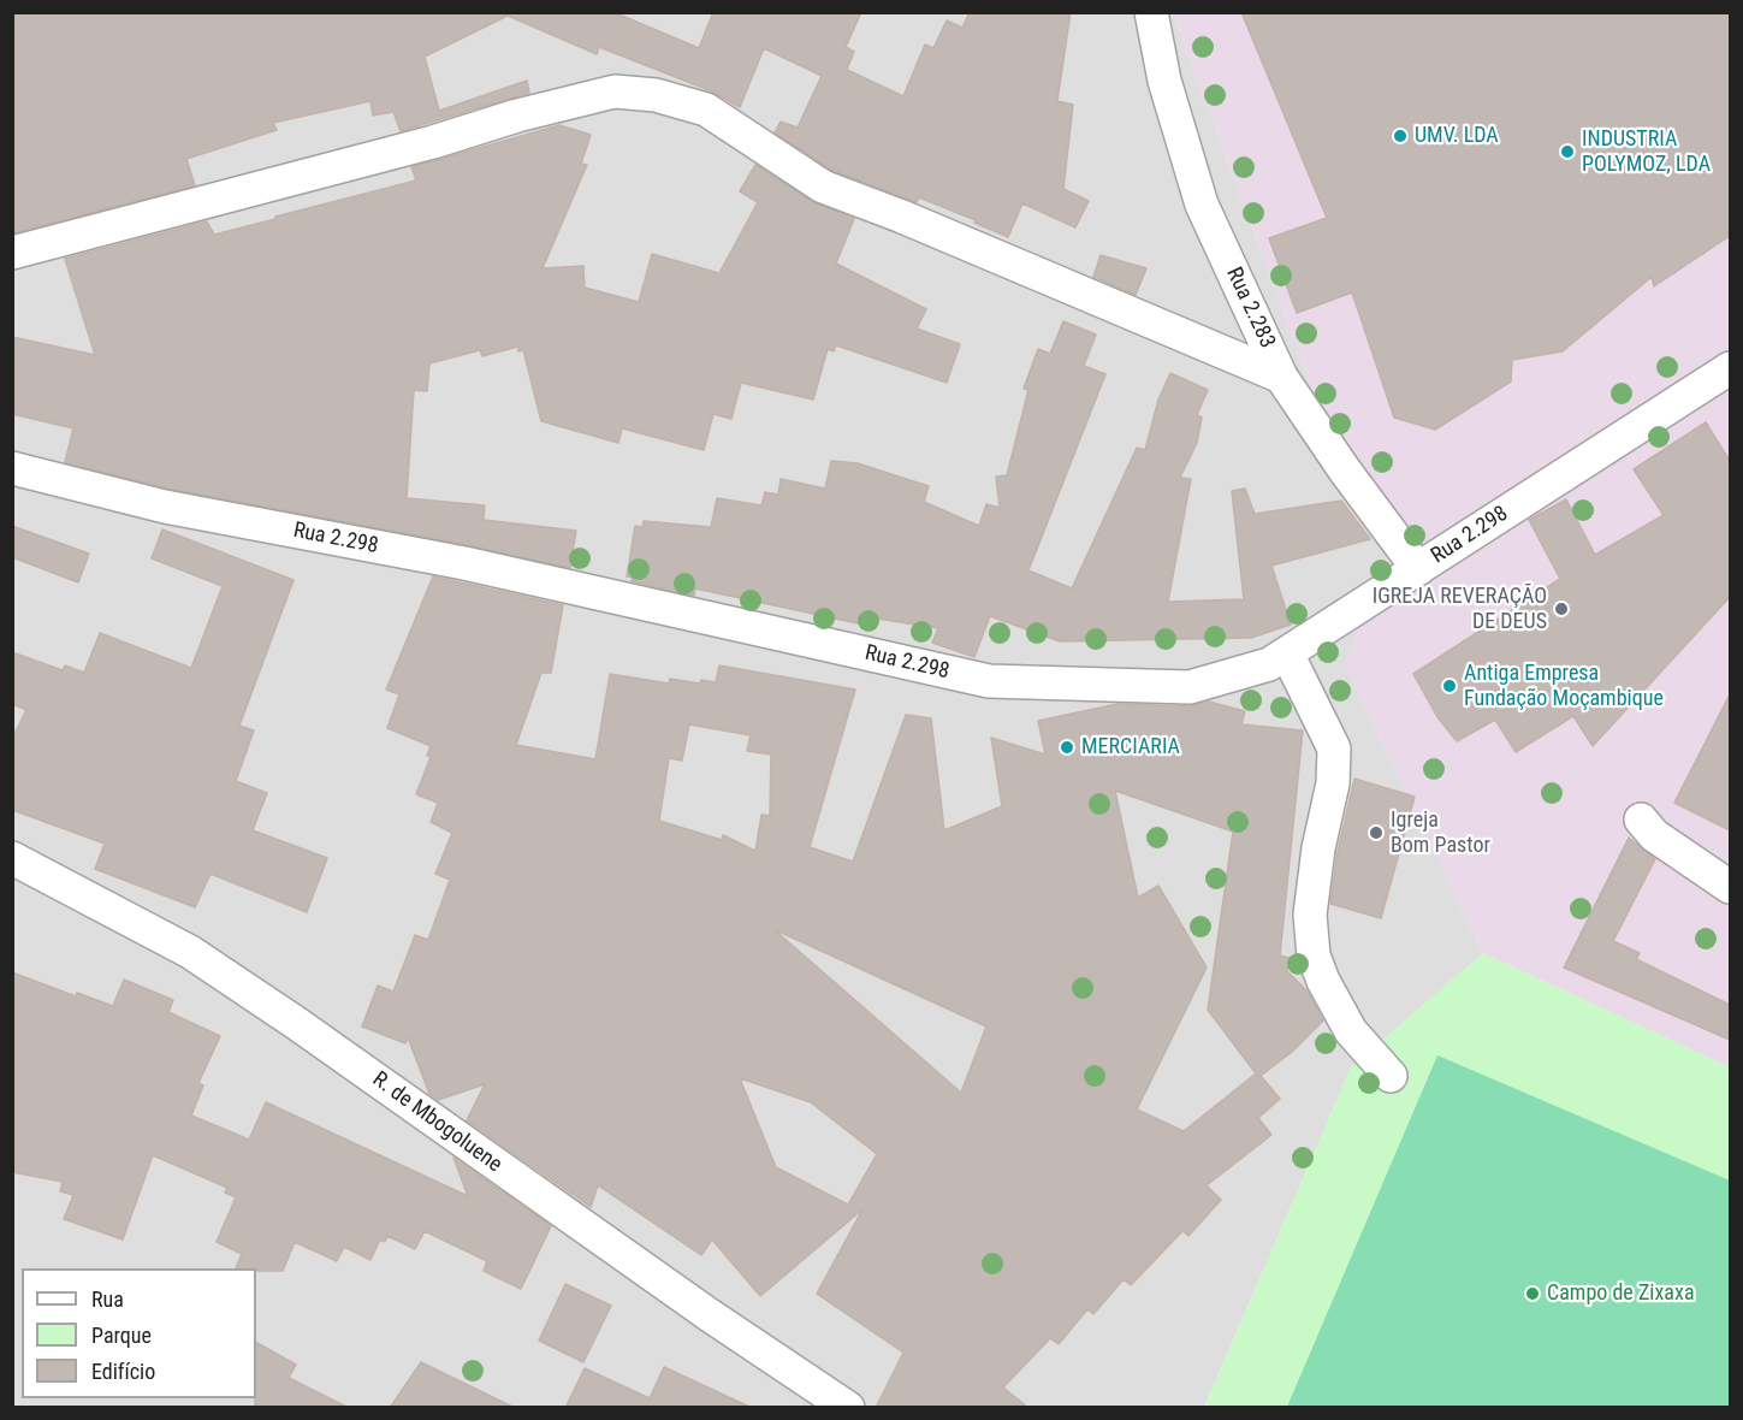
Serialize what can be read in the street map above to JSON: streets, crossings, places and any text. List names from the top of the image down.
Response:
{
  "streets": {
    "street": ["Rua 2.283", "Rua 2.298", "R. de Mbogoluene"]
  },
  "crossings": [
    ["Rua 2.283", "Rua 2.298"]
  ],
  "places": [
    "UMV. LDA",
    "INDUSTRIA POLYMOZ, LDA",
    "IGREJA REVERAÇÃO DE DEUS",
    "Antiga Empresa Fundação Moçambique",
    "MERCIARIA",
    "Igreja Bom Pastor",
    "Campo de Zixaxa"
  ],
  "legend": ["Rua", "Parque", "Edifício"]
}
